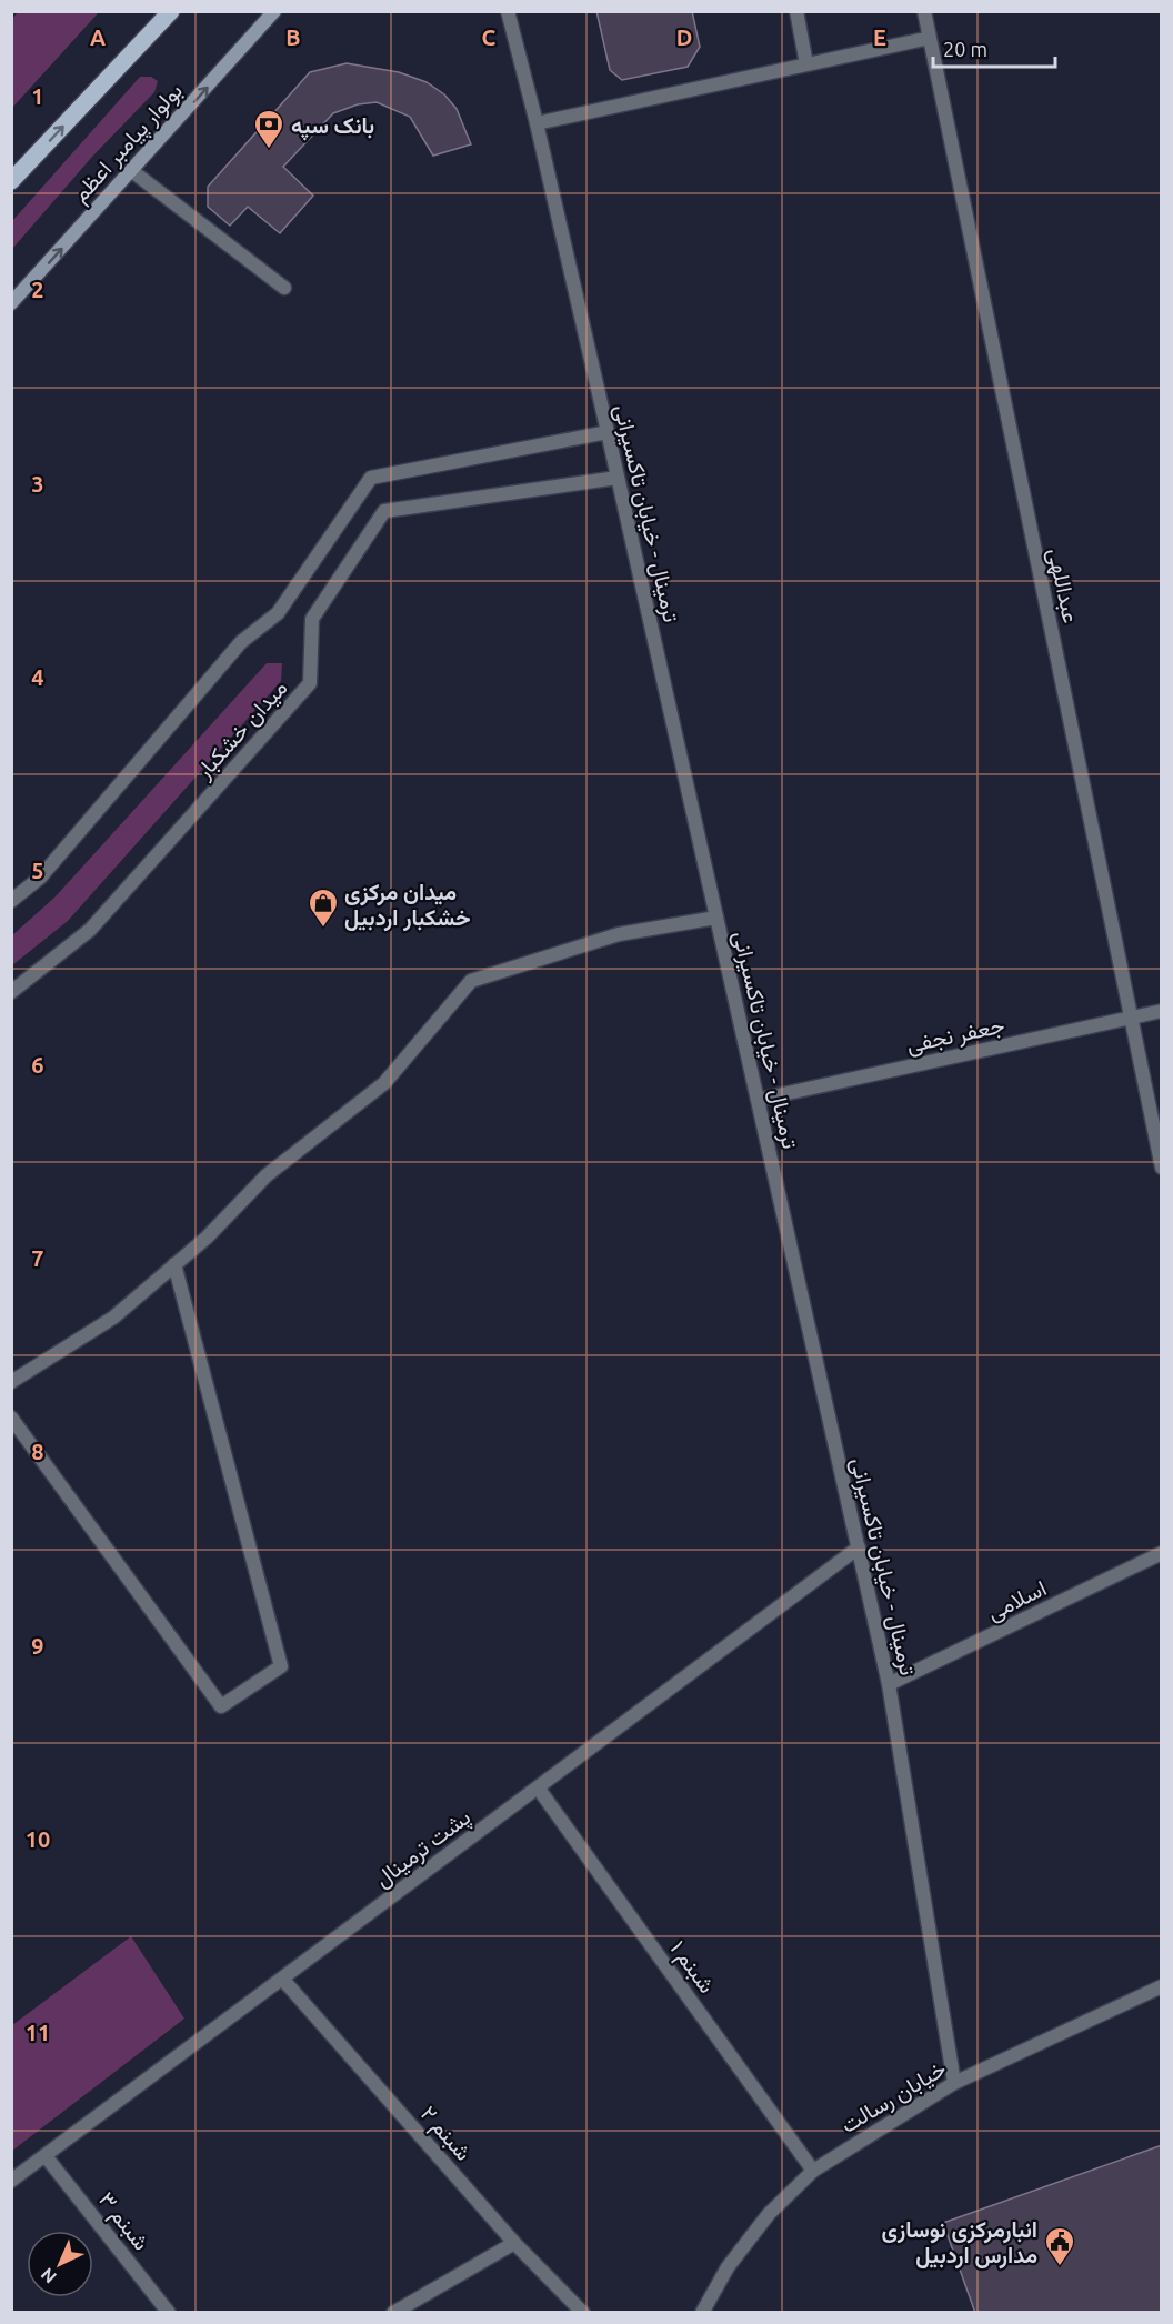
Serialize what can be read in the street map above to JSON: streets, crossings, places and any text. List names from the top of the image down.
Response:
{
  "streets": {
    "main road": ["بولوار پیامبر اعظم"],
    "street": [
      "ترمینال - خیابان تاکسیرانی",
      "عبداللهی",
      "میدان خشکبار",
      "جعفر نجفی",
      "اسلامی",
      "پشت ترمینال",
      "شبنم ۱",
      "خیابان رسالت",
      "شبنم ۲",
      "شبنم ۳"
    ]
  },
  "crossings": [
    ["ترمینال - خیابان تاکسیرانی", "میدان خشکبار"],
    ["ترمینال - خیابان تاکسیرانی", "جعفر نجفی"],
    ["ترمینال - خیابان تاکسیرانی", "اسلامی"],
    ["ترمینال - خیابان تاکسیرانی", "پشت ترمینال"],
    ["ترمینال - خیابان تاکسیرانی", "خیابان رسالت"],
    ["عبداللهی", "جعفر نجفی"],
    ["پشت ترمینال", "شبنم ۱"],
    ["پشت ترمینال", "شبنم ۲"],
    ["پشت ترمینال", "شبنم ۳"],
    ["شبنم ۱", "خیابان رسالت"]
  ],
  "places": {
    "bank": ["بانک سپه"],
    "shop": ["میدان مرکزی خشکبار اردبیل"],
    "public building": ["انبارمرکزی نوسازی مدارس اردبیل"]
  },
  "scale_bar": "20 m",
  "north": "bottom left",
  "grid": {
    "columns": [
      "A",
      "B",
      "C",
      "D",
      "E"
    ],
    "rows": [
      "1",
      "2",
      "3",
      "4",
      "5",
      "6",
      "7",
      "8",
      "9",
      "10",
      "11"
    ]
  }
}
